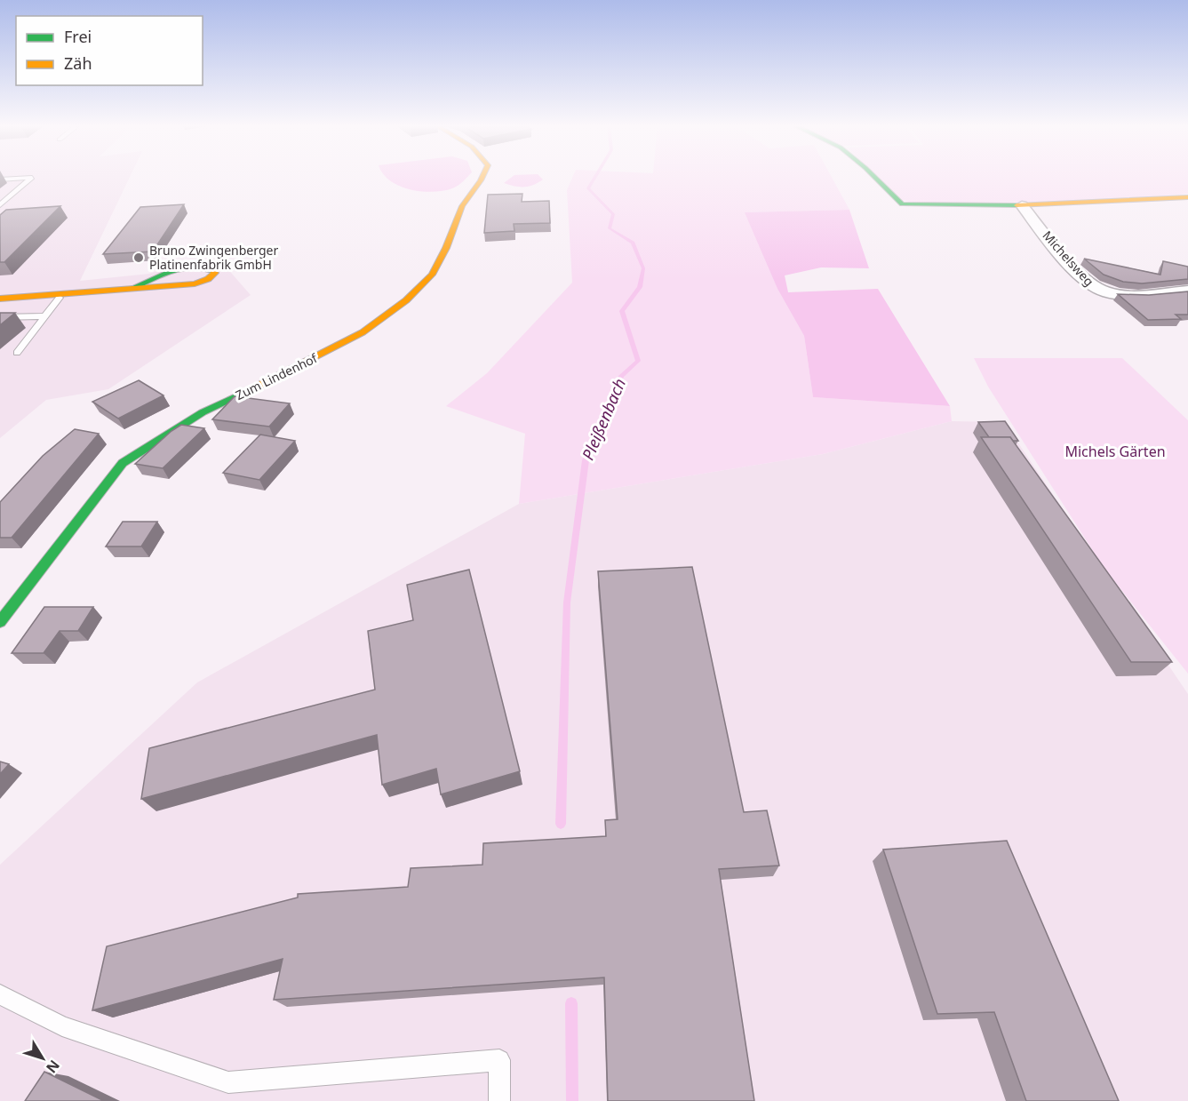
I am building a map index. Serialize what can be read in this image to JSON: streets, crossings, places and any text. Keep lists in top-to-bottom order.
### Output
{
  "streets": {
    "street": ["Michelsweg", "Zum Lindenhof"]
  },
  "water": ["Pleißenbach"],
  "parks": ["Michels Gärten"],
  "places": ["Bruno Zwingenberger Platinenfabrik GmbH"],
  "legend": ["Frei", "Zäh"],
  "north": "bottom right"
}
